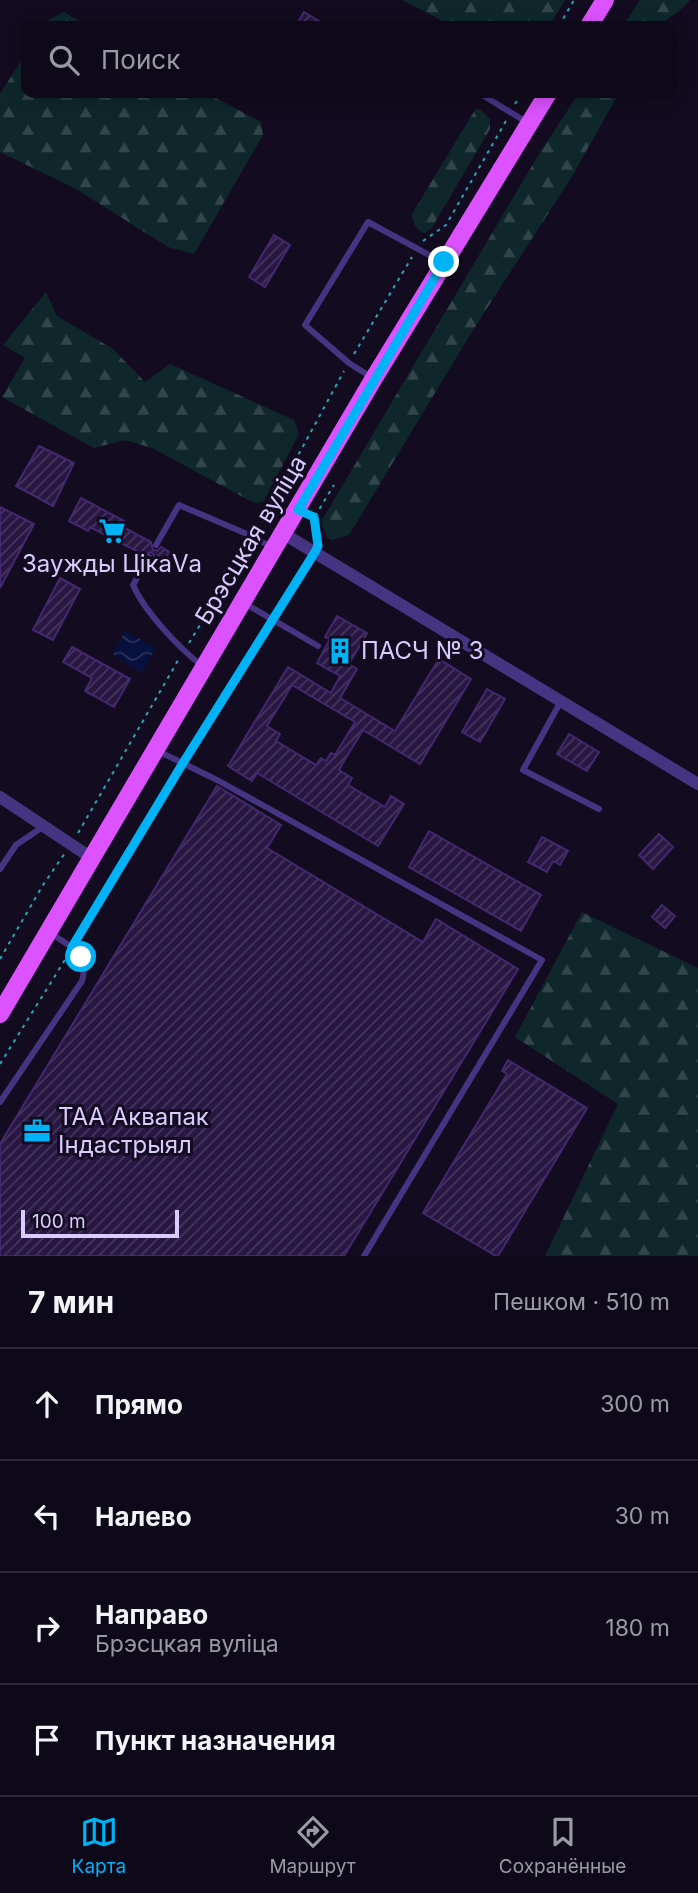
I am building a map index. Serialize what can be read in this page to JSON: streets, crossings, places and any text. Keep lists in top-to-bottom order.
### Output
{
  "streets": {
    "main road": ["Брэсцкая вуліца"]
  },
  "places": {
    "supermarket": ["Заужды ЦікаVа"],
    "building": ["ПАСЧ № 3"],
    "office": ["ТАА Аквапак Індастрыял"]
  },
  "scale_bar": "100 m",
  "page": {
    "search": "Поиск",
    "scale": "100 m",
    "heading": ["7 мин", "Пешком · 510 m"],
    "list": [
      ["Прямо", "300 m"],
      ["Налево", "30 m"],
      ["Направо", "Брэсцкая вуліца", "180 m"],
      "Пункт назначения"
    ],
    "nav": ["Карта", "Маршрут", "Сохранённые"]
  }
}
